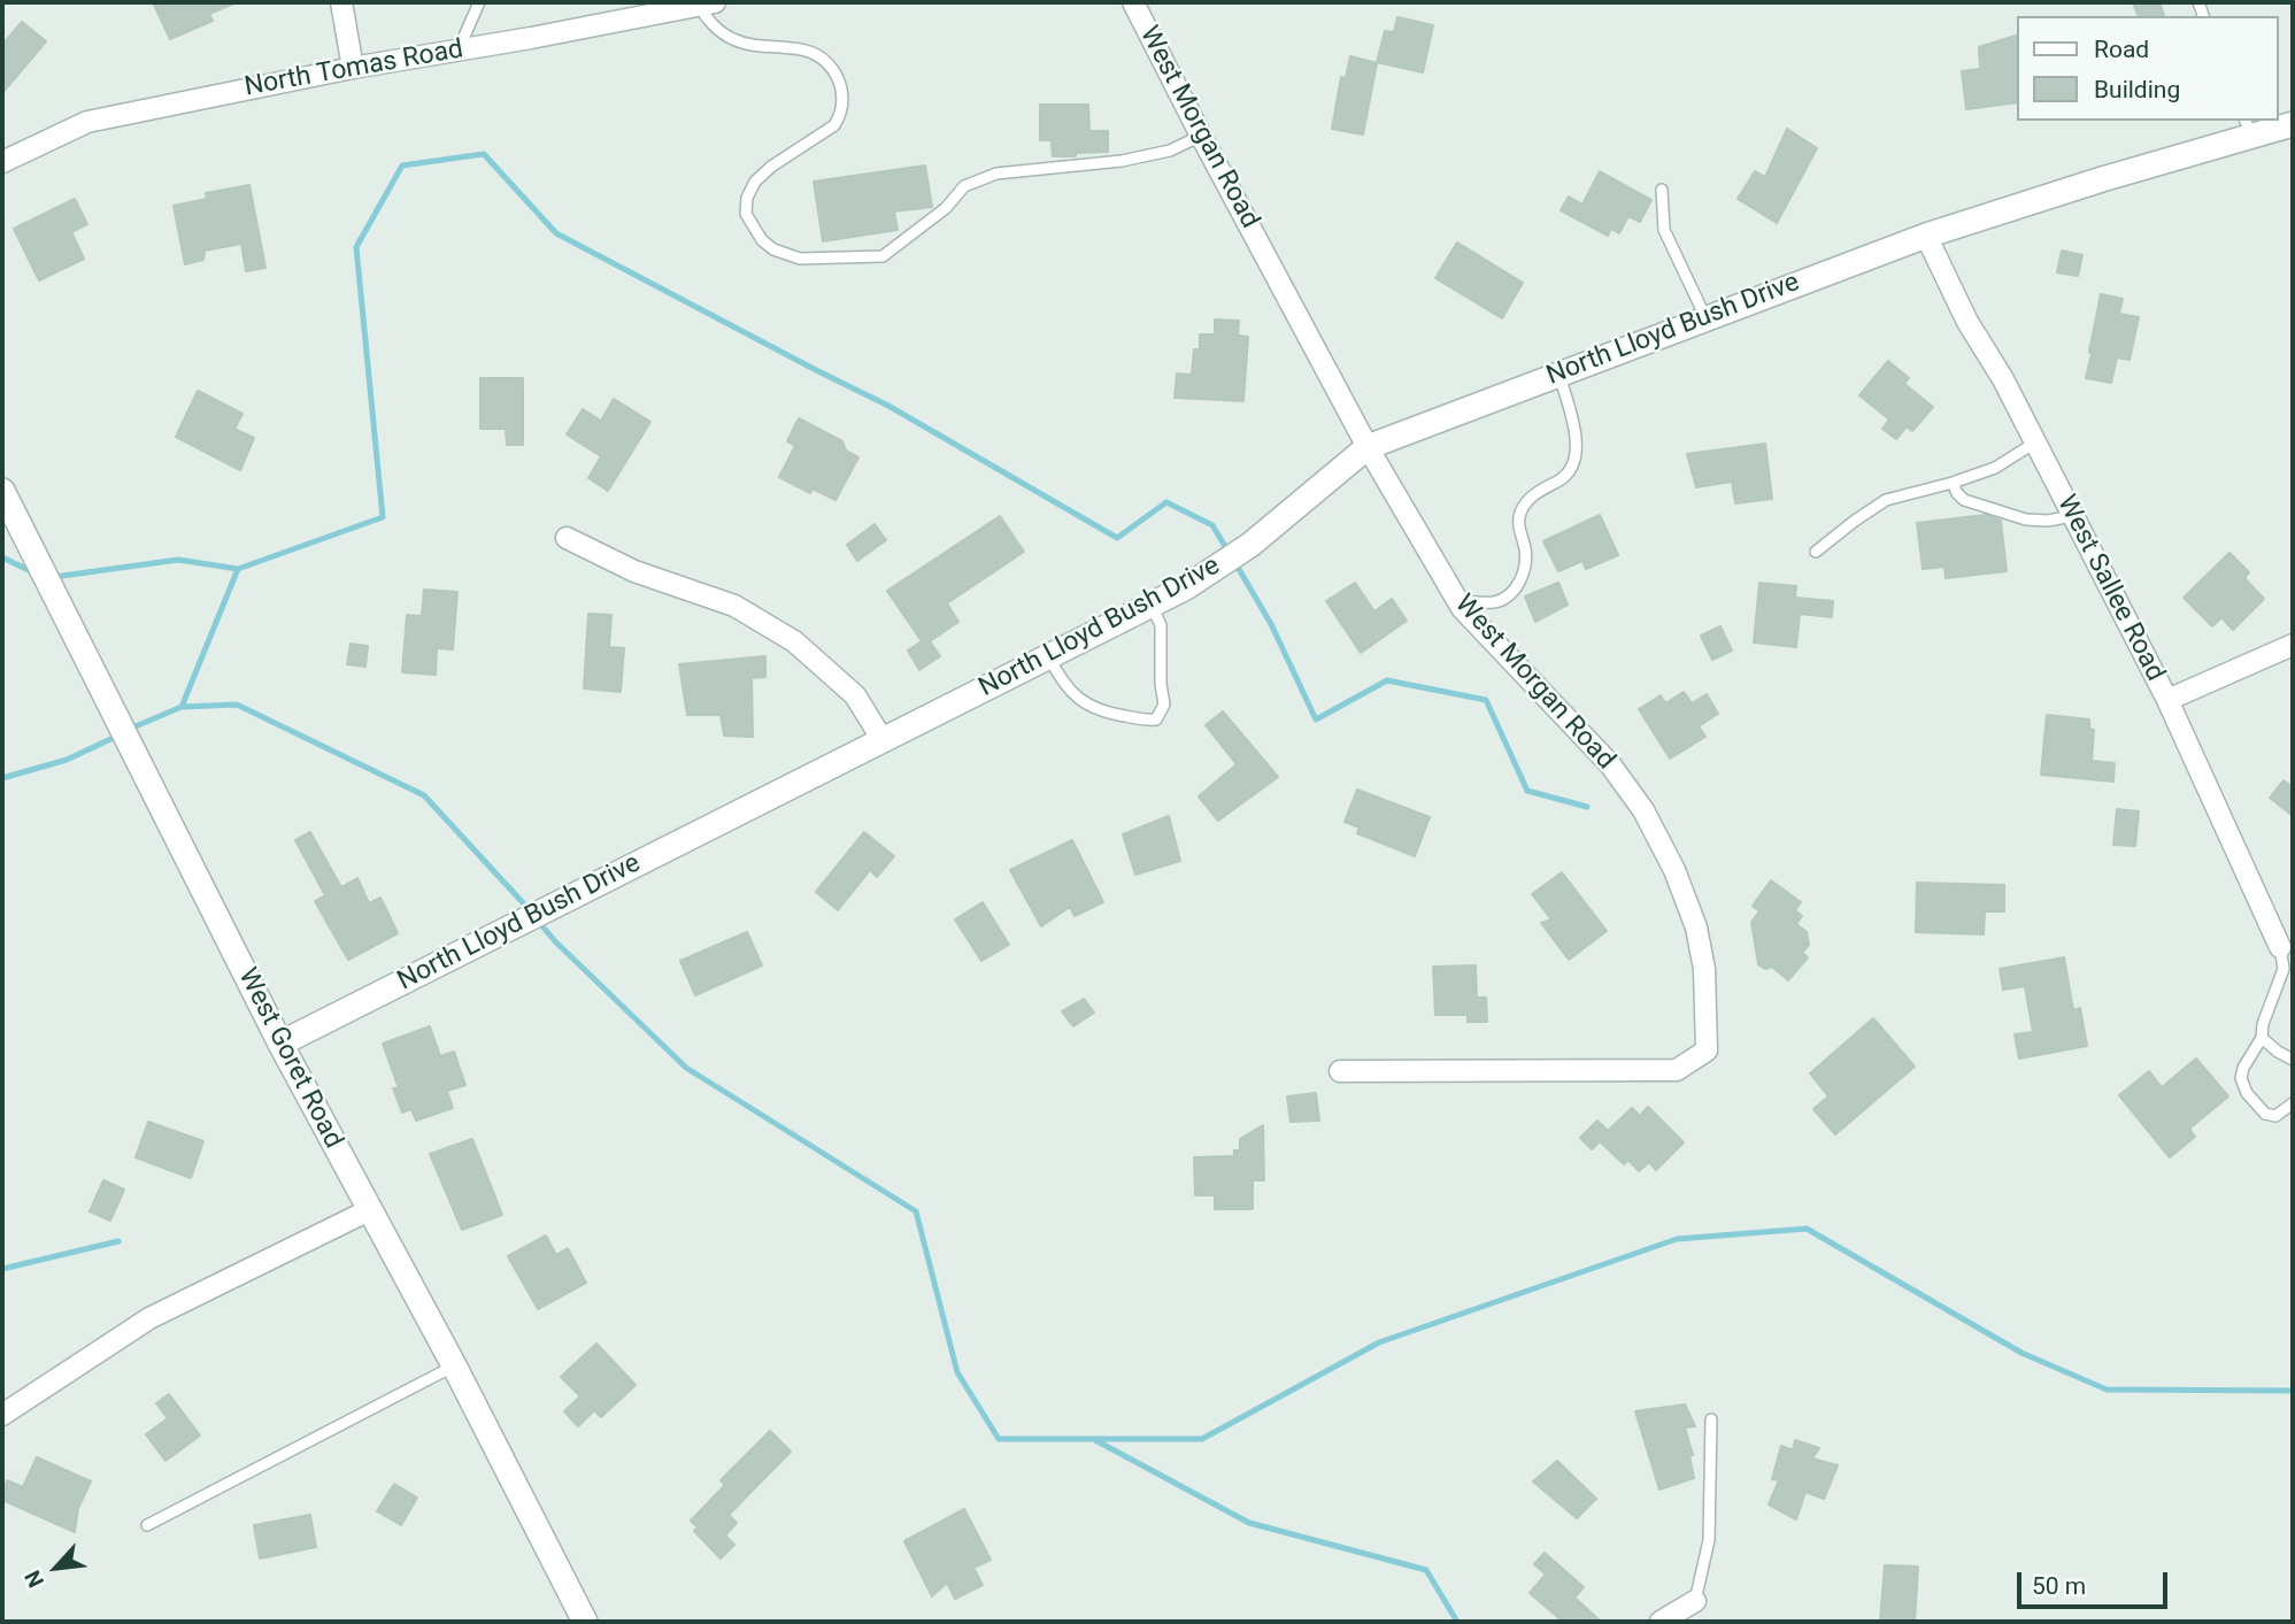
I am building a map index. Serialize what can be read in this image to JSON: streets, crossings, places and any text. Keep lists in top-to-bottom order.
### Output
{
  "streets": {
    "street": [
      "North Tomas Road",
      "West Morgan Road",
      "North Lloyd Bush Drive",
      "West Sallee Road",
      "West Goret Road"
    ]
  },
  "crossings": [
    ["West Morgan Road", "North Lloyd Bush Drive"],
    ["North Lloyd Bush Drive", "West Sallee Road"],
    ["North Lloyd Bush Drive", "West Goret Road"]
  ],
  "legend": ["Road", "Building"],
  "scale_bar": "50 m",
  "north": "bottom left"
}
